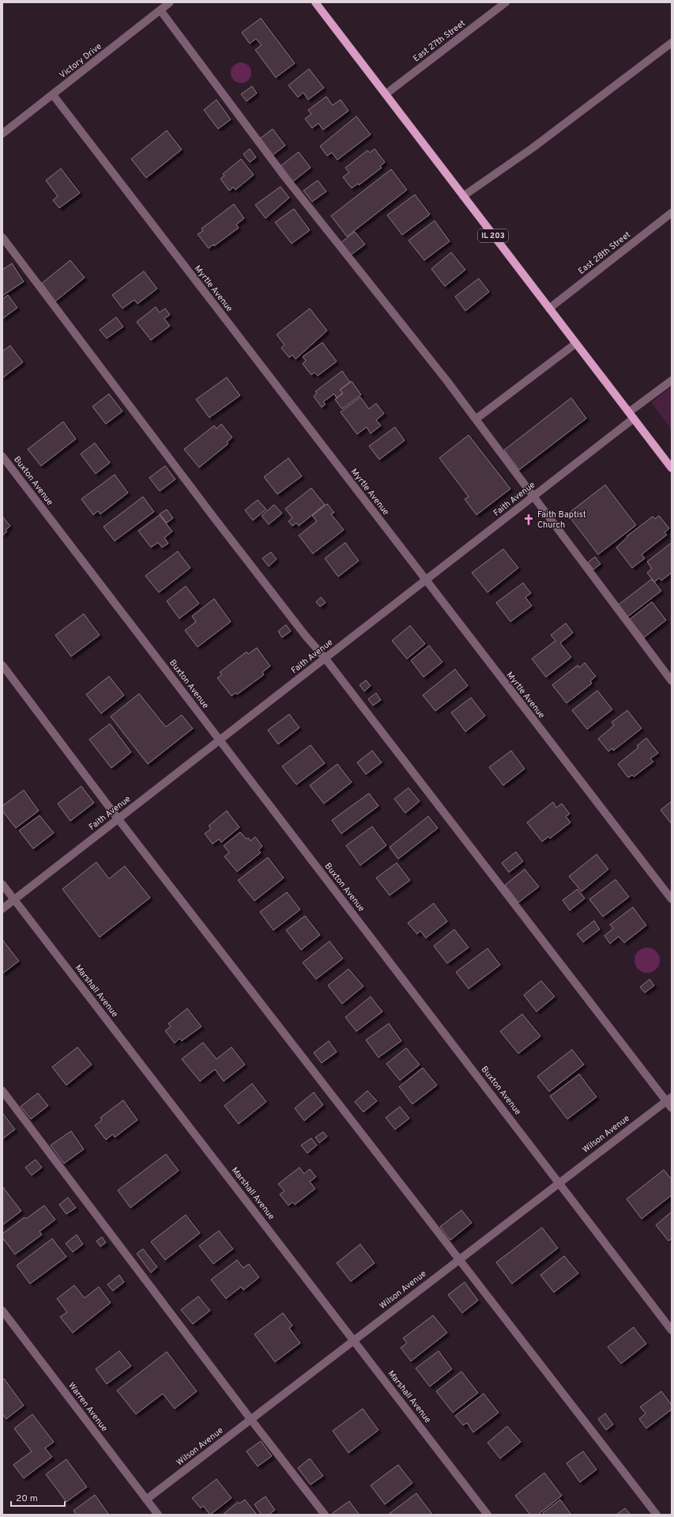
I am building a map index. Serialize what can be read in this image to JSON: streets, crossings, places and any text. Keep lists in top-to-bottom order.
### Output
{
  "streets": {
    "main road": ["IL 203"],
    "street": [
      "East 27th Street",
      "Victory Drive",
      "East 28th Street",
      "Myrtle Avenue",
      "Buxton Avenue",
      "Faith Avenue",
      "Marshall Avenue",
      "Wilson Avenue",
      "Warren Avenue"
    ]
  },
  "crossings": [
    ["East 27th Street", "IL 203"],
    ["Victory Drive", "Myrtle Avenue"],
    ["IL 203", "East 28th Street"],
    ["IL 203", "Faith Avenue"],
    ["Myrtle Avenue", "Faith Avenue"],
    ["Buxton Avenue", "Faith Avenue"],
    ["Buxton Avenue", "Wilson Avenue"],
    ["Faith Avenue", "Marshall Avenue"],
    ["Marshall Avenue", "Wilson Avenue"],
    ["Wilson Avenue", "Warren Avenue"]
  ],
  "places": {
    "church": ["Faith Baptist Church"]
  },
  "scale_bar": "20 m"
}
